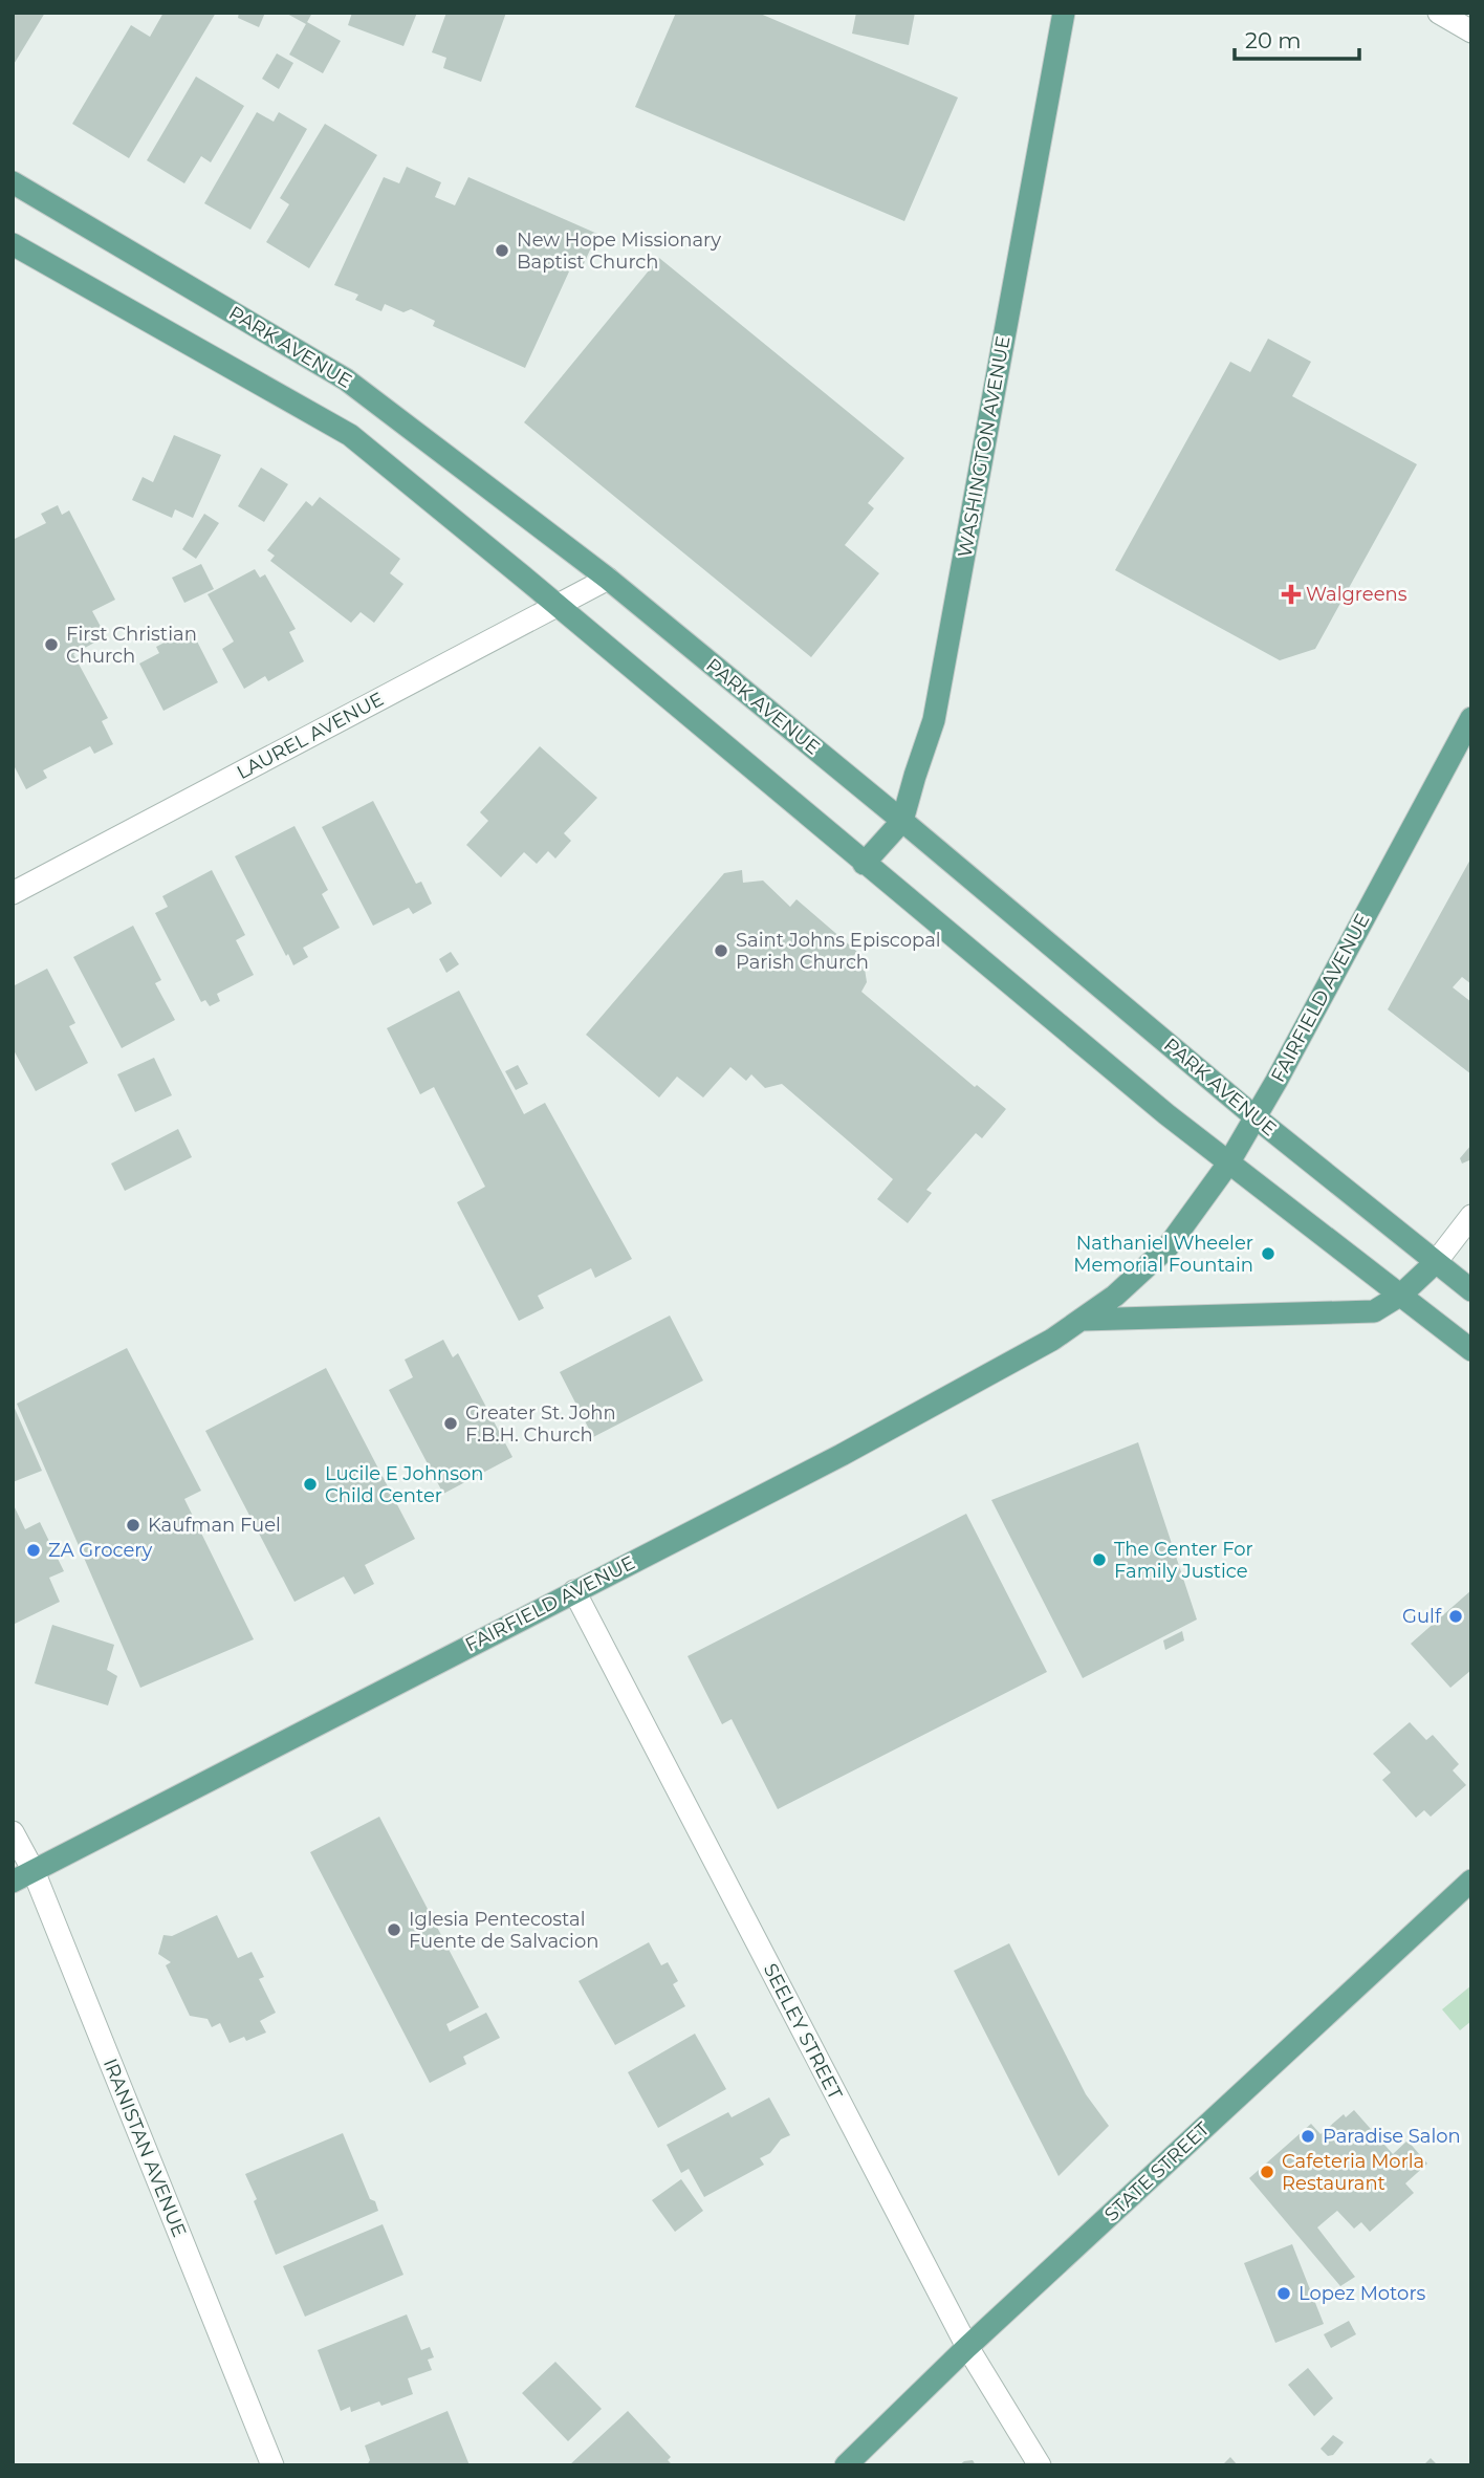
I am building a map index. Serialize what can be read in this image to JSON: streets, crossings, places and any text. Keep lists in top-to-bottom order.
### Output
{
  "streets": {
    "main road": [
      "PARK AVENUE",
      "WASHINGTON AVENUE",
      "FAIRFIELD AVENUE",
      "STATE STREET"
    ],
    "street": ["LAUREL AVENUE", "SEELEY STREET", "IRANISTAN AVENUE"]
  },
  "crossings": [
    ["PARK AVENUE", "WASHINGTON AVENUE"],
    ["PARK AVENUE", "LAUREL AVENUE"],
    ["PARK AVENUE", "FAIRFIELD AVENUE"],
    ["FAIRFIELD AVENUE", "SEELEY STREET"],
    ["FAIRFIELD AVENUE", "IRANISTAN AVENUE"],
    ["SEELEY STREET", "STATE STREET"]
  ],
  "places": {
    "other": [
      "New Hope Missionary Baptist Church",
      "First Christian Church",
      "Saint Johns Episcopal Parish Church",
      "Nathaniel Wheeler Memorial Fountain",
      "Greater St. John F.B.H. Church",
      "Lucile E Johnson Child Center",
      "Kaufman Fuel",
      "ZA Grocery",
      "The Center For Family Justice",
      "Gulf",
      "Iglesia Pentecostal Fuente de Salvacion",
      "Paradise Salon",
      "Cafeteria Morla Restaurant",
      "Lopez Motors"
    ],
    "health": ["Walgreens"]
  },
  "scale_bar": "20 m"
}
